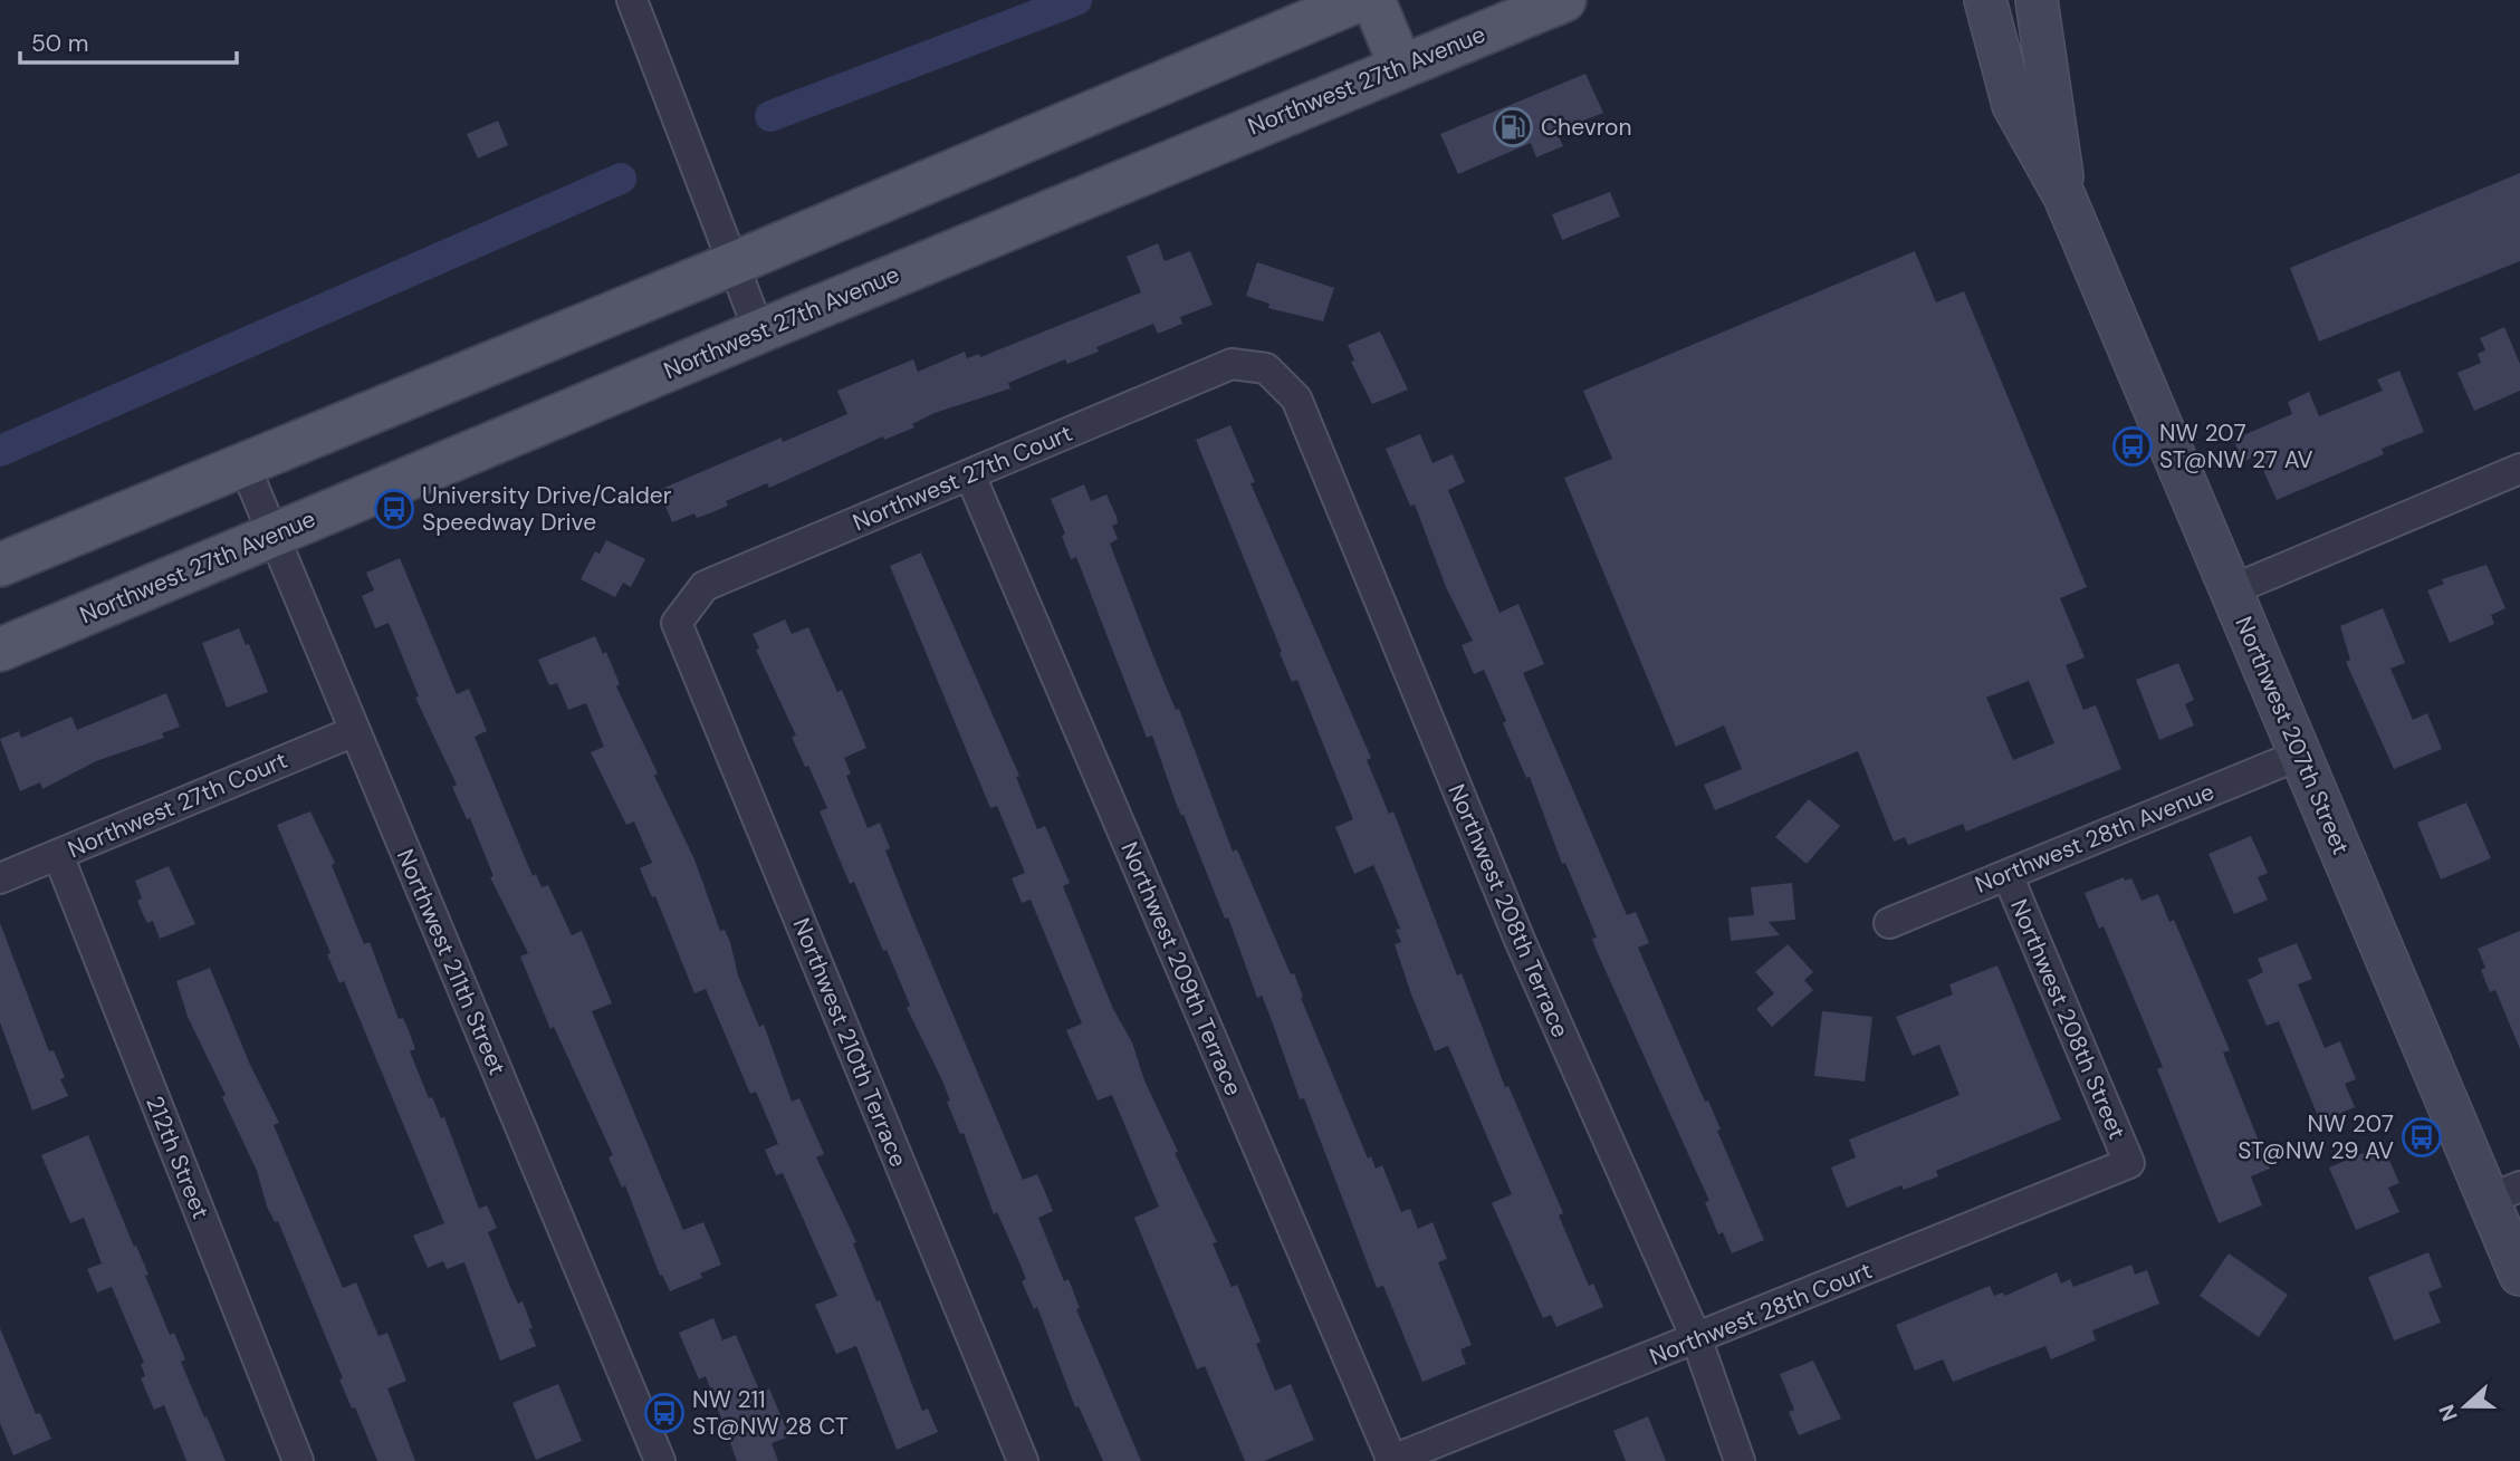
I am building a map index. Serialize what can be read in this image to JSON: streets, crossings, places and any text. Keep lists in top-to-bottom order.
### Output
{
  "streets": {
    "main road": ["Northwest 27th Avenue"],
    "street": [
      "Northwest 27th Court",
      "Northwest 207th Street",
      "Northwest 28th Avenue",
      "Northwest 208th Terrace",
      "Northwest 211th Street",
      "Northwest 209th Terrace",
      "Northwest 208th Street",
      "Northwest 210th Terrace",
      "212th Street",
      "Northwest 28th Court"
    ]
  },
  "crossings": [
    ["Northwest 27th Avenue", "Northwest 211th Street"],
    ["Northwest 27th Court", "Northwest 208th Terrace"],
    ["Northwest 27th Court", "Northwest 211th Street"],
    ["Northwest 27th Court", "Northwest 209th Terrace"],
    ["Northwest 27th Court", "Northwest 210th Terrace"],
    ["Northwest 27th Court", "212th Street"],
    ["Northwest 207th Street", "Northwest 28th Avenue"],
    ["Northwest 28th Avenue", "Northwest 208th Street"],
    ["Northwest 208th Terrace", "Northwest 28th Court"],
    ["Northwest 209th Terrace", "Northwest 28th Court"],
    ["Northwest 208th Street", "Northwest 28th Court"]
  ],
  "places": {
    "fuel station": ["Chevron"],
    "bus stop": [
      "NW 207 ST@NW 27 AV",
      "University Drive/Calder Speedway Drive",
      "NW 207 ST@NW 29 AV",
      "NW 211 ST@NW 28 CT"
    ]
  },
  "scale_bar": "50 m",
  "north": "left"
}
